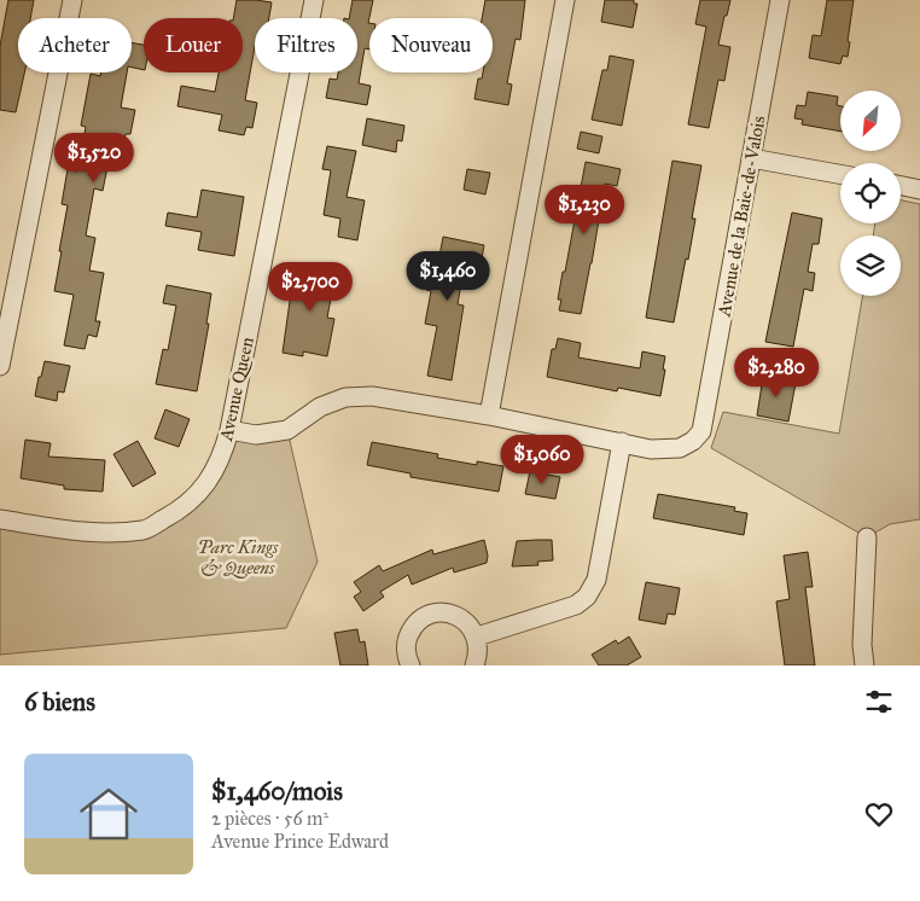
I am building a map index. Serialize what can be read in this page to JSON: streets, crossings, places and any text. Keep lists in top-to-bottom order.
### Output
{
  "streets": {
    "street": ["Avenue de la Baie-de-Valois", "Avenue Queen"]
  },
  "parks": ["Parc Kings & Queens"],
  "north": "bottom left",
  "page": {
    "chip": [
      "Acheter",
      "Louer",
      "Filtres",
      "Nouveau"
    ],
    "price": [
      "$1,520",
      "$1,230",
      "$1,460",
      "$2,700",
      "$2,280",
      "$1,060"
    ],
    "heading": "6 biens",
    "list": [
      {
        "name": "$1,460/mois",
        "note": "2 pièces · 56 m² · Avenue Prince Edward"
      }
    ]
  }
}
